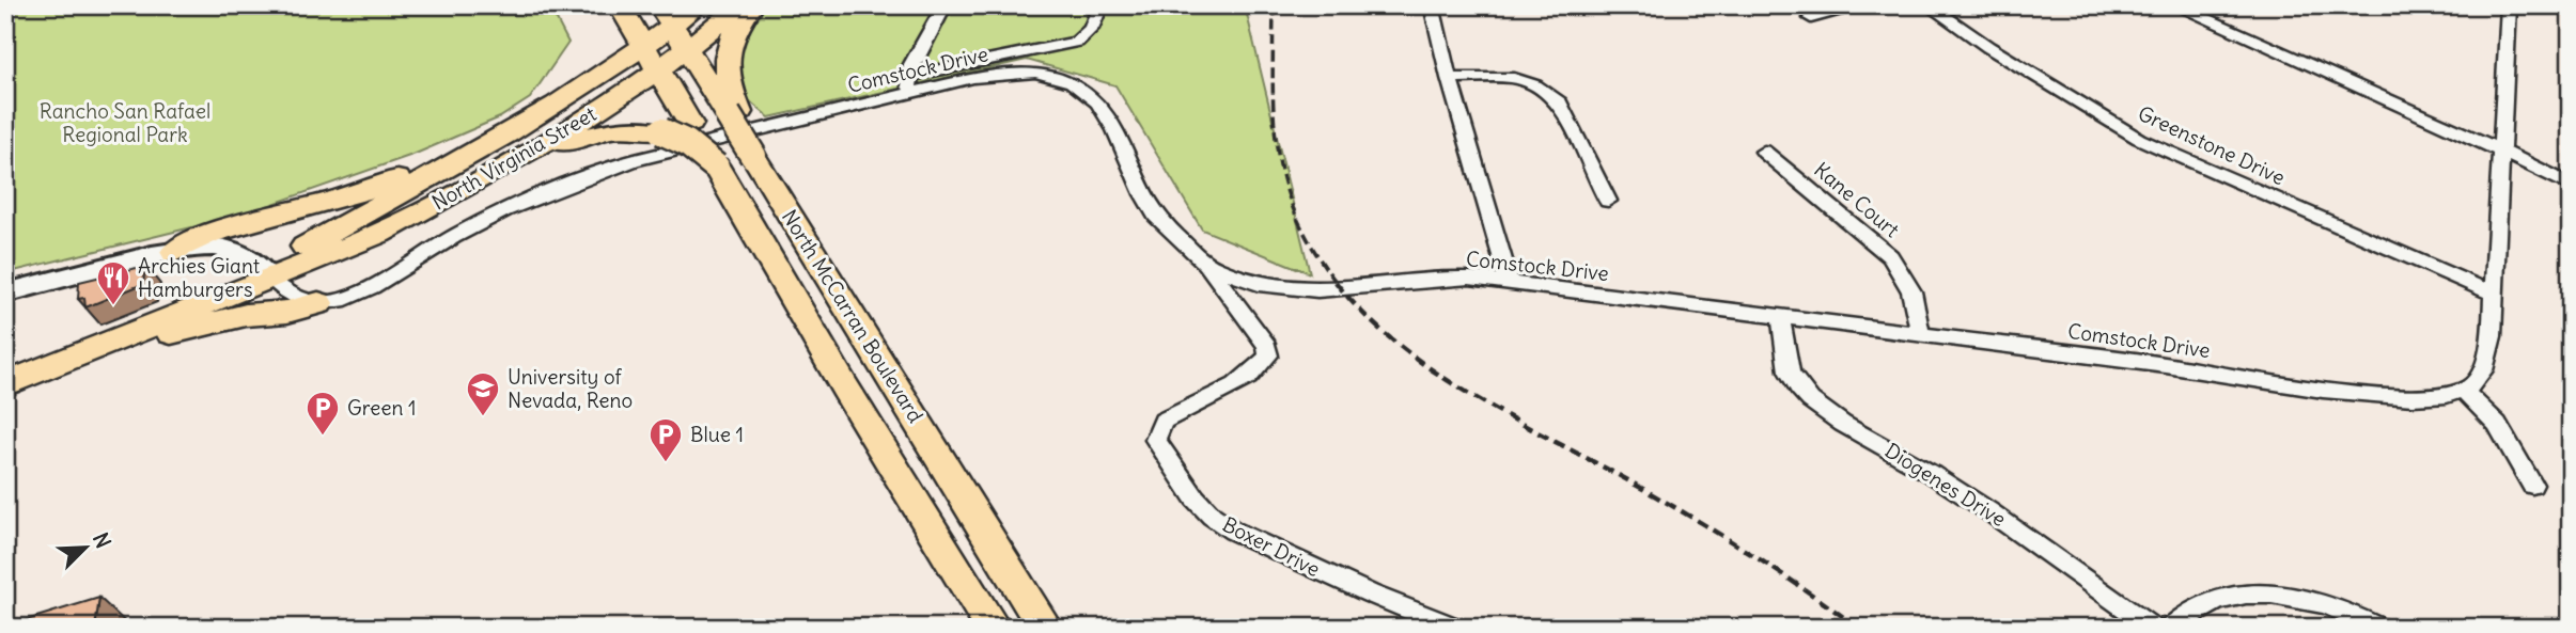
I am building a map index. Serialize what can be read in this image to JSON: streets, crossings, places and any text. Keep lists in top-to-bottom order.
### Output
{
  "streets": {
    "main road": ["North Virginia Street", "North McCarran Boulevard"],
    "street": [
      "Comstock Drive",
      "Greenstone Drive",
      "Kane Court",
      "Diogenes Drive",
      "Boxer Drive"
    ]
  },
  "crossings": [
    ["Comstock Drive", "Kane Court"],
    ["Comstock Drive", "Diogenes Drive"],
    ["Comstock Drive", "Boxer Drive"],
    ["North Virginia Street", "North McCarran Boulevard"]
  ],
  "parks": ["Rancho San Rafael Regional Park"],
  "places": {
    "restaurant": ["Archies Giant Hamburgers"],
    "school or university": ["University of Nevada, Reno"],
    "parking": ["Green 1", "Blue 1"]
  },
  "north": "top right"
}
